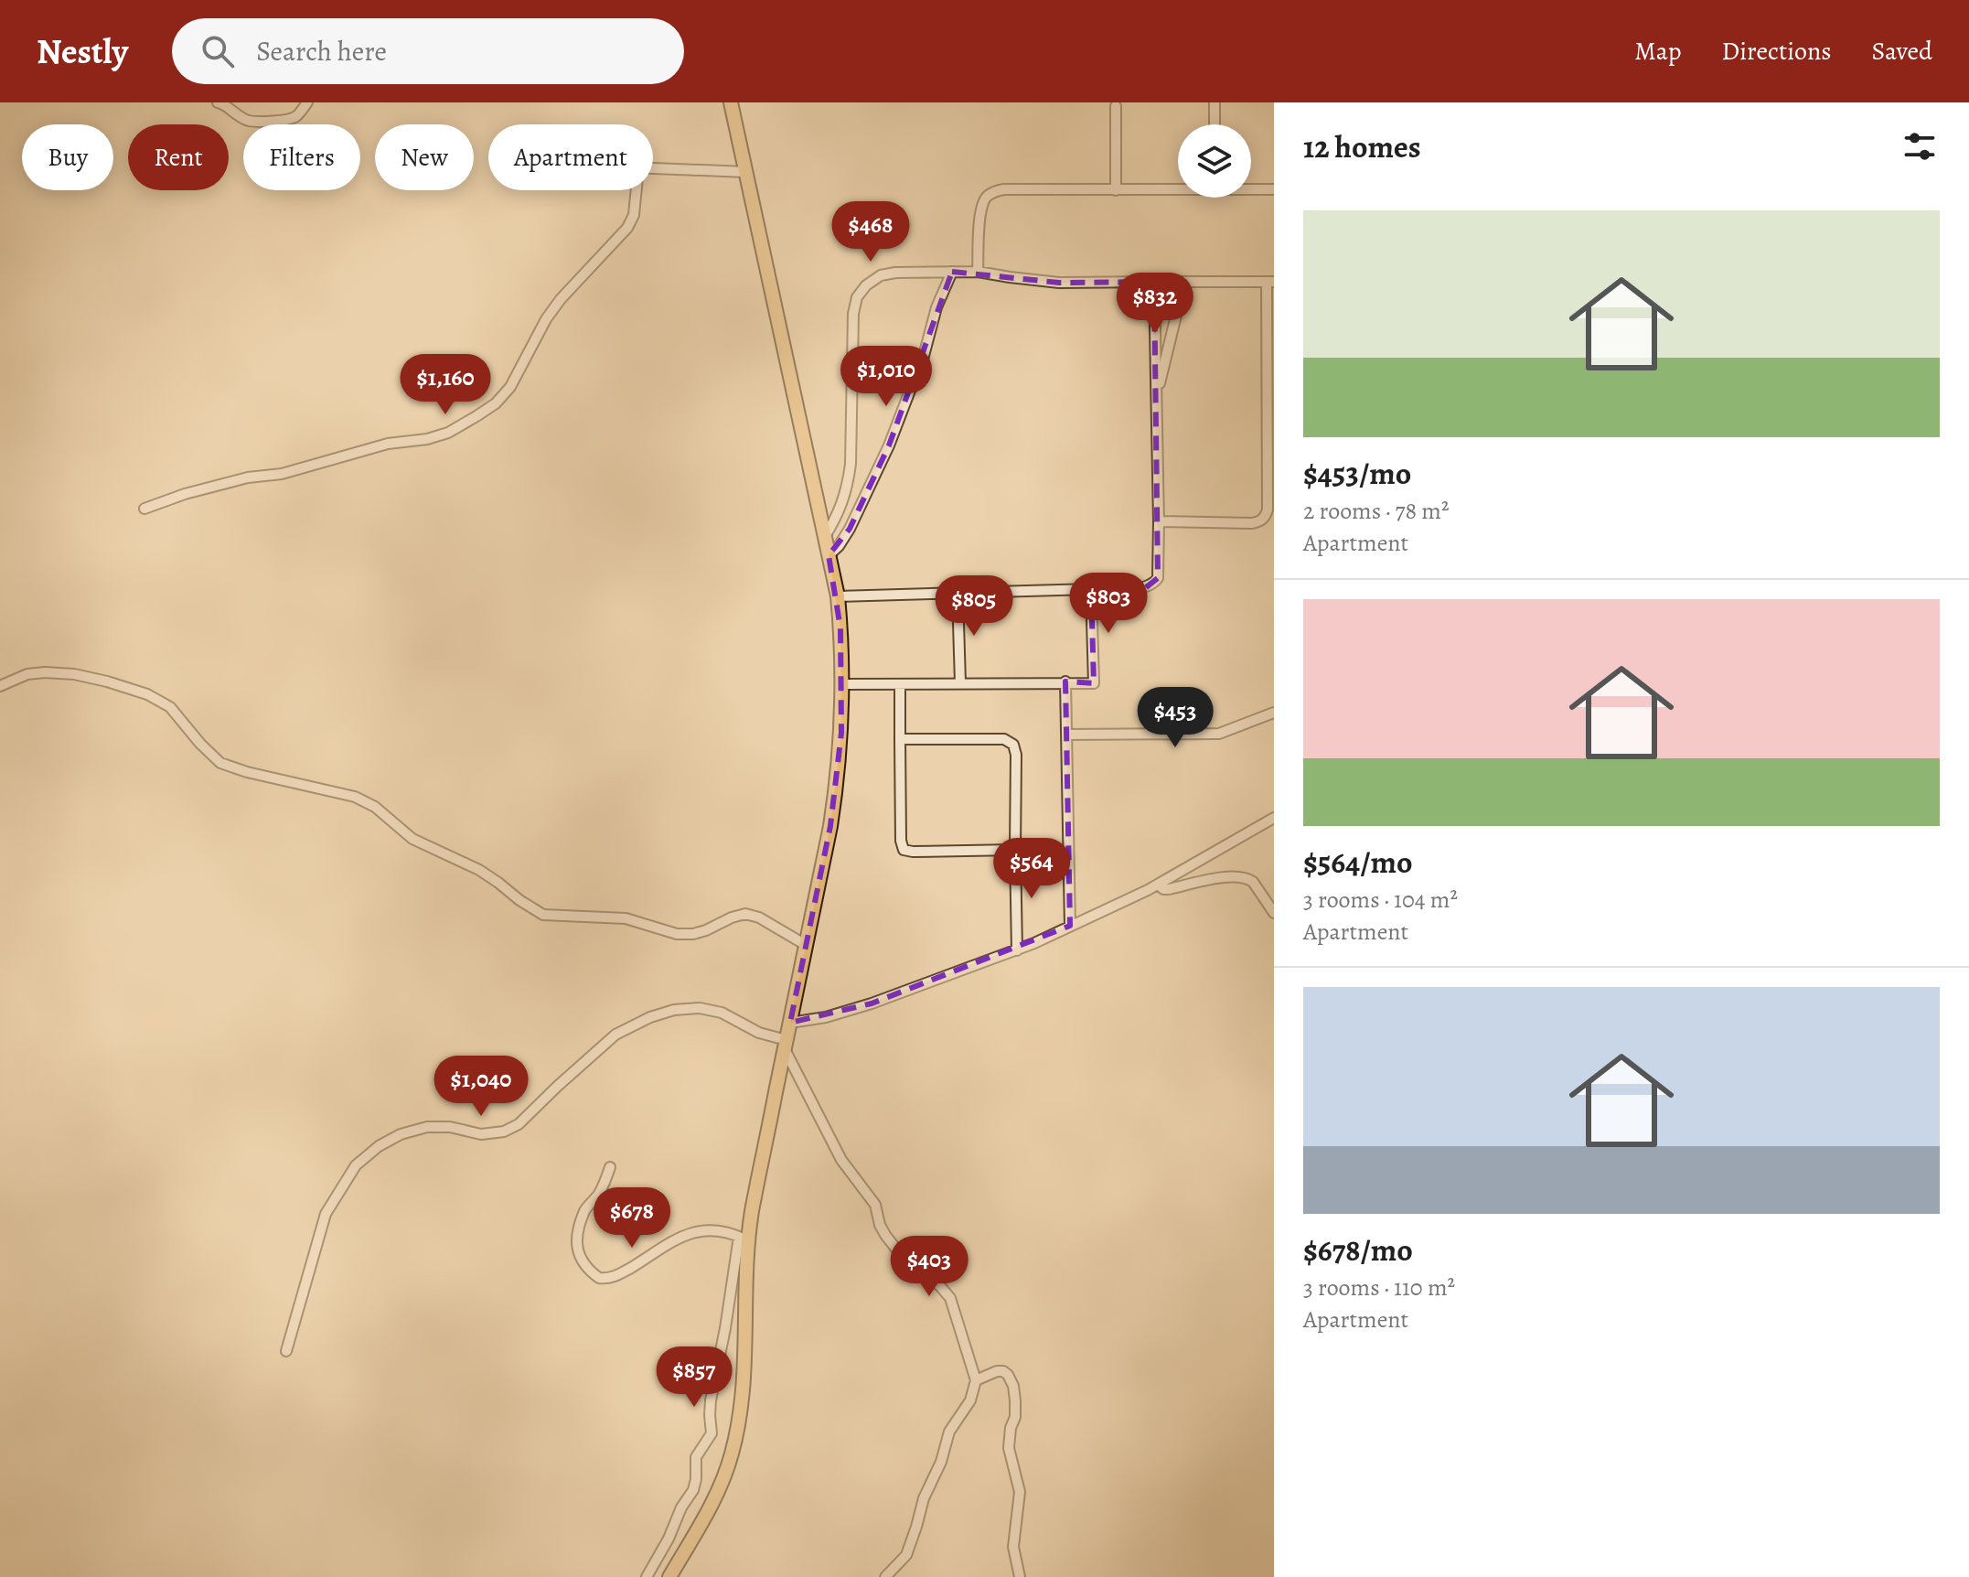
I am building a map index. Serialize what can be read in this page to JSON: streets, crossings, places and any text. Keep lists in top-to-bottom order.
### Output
{
  "page": {
    "header": "Nestly",
    "search": "Search here",
    "nav": ["Map", "Directions", "Saved"],
    "heading": "12 homes",
    "chip": [
      "Buy",
      "Rent",
      "Filters",
      "New",
      "Apartment"
    ],
    "list": [
      {
        "name": "$453/mo",
        "note": "2 rooms · 78 m² · Apartment"
      },
      {
        "name": "$564/mo",
        "note": "3 rooms · 104 m² · Apartment"
      },
      {
        "name": "$678/mo",
        "note": "3 rooms · 110 m² · Apartment"
      }
    ],
    "price": [
      "$468",
      "$832",
      "$1,010",
      "$1,160",
      "$803",
      "$805",
      "$453",
      "$564",
      "$1,040",
      "$678",
      "$403",
      "$857"
    ]
  }
}
